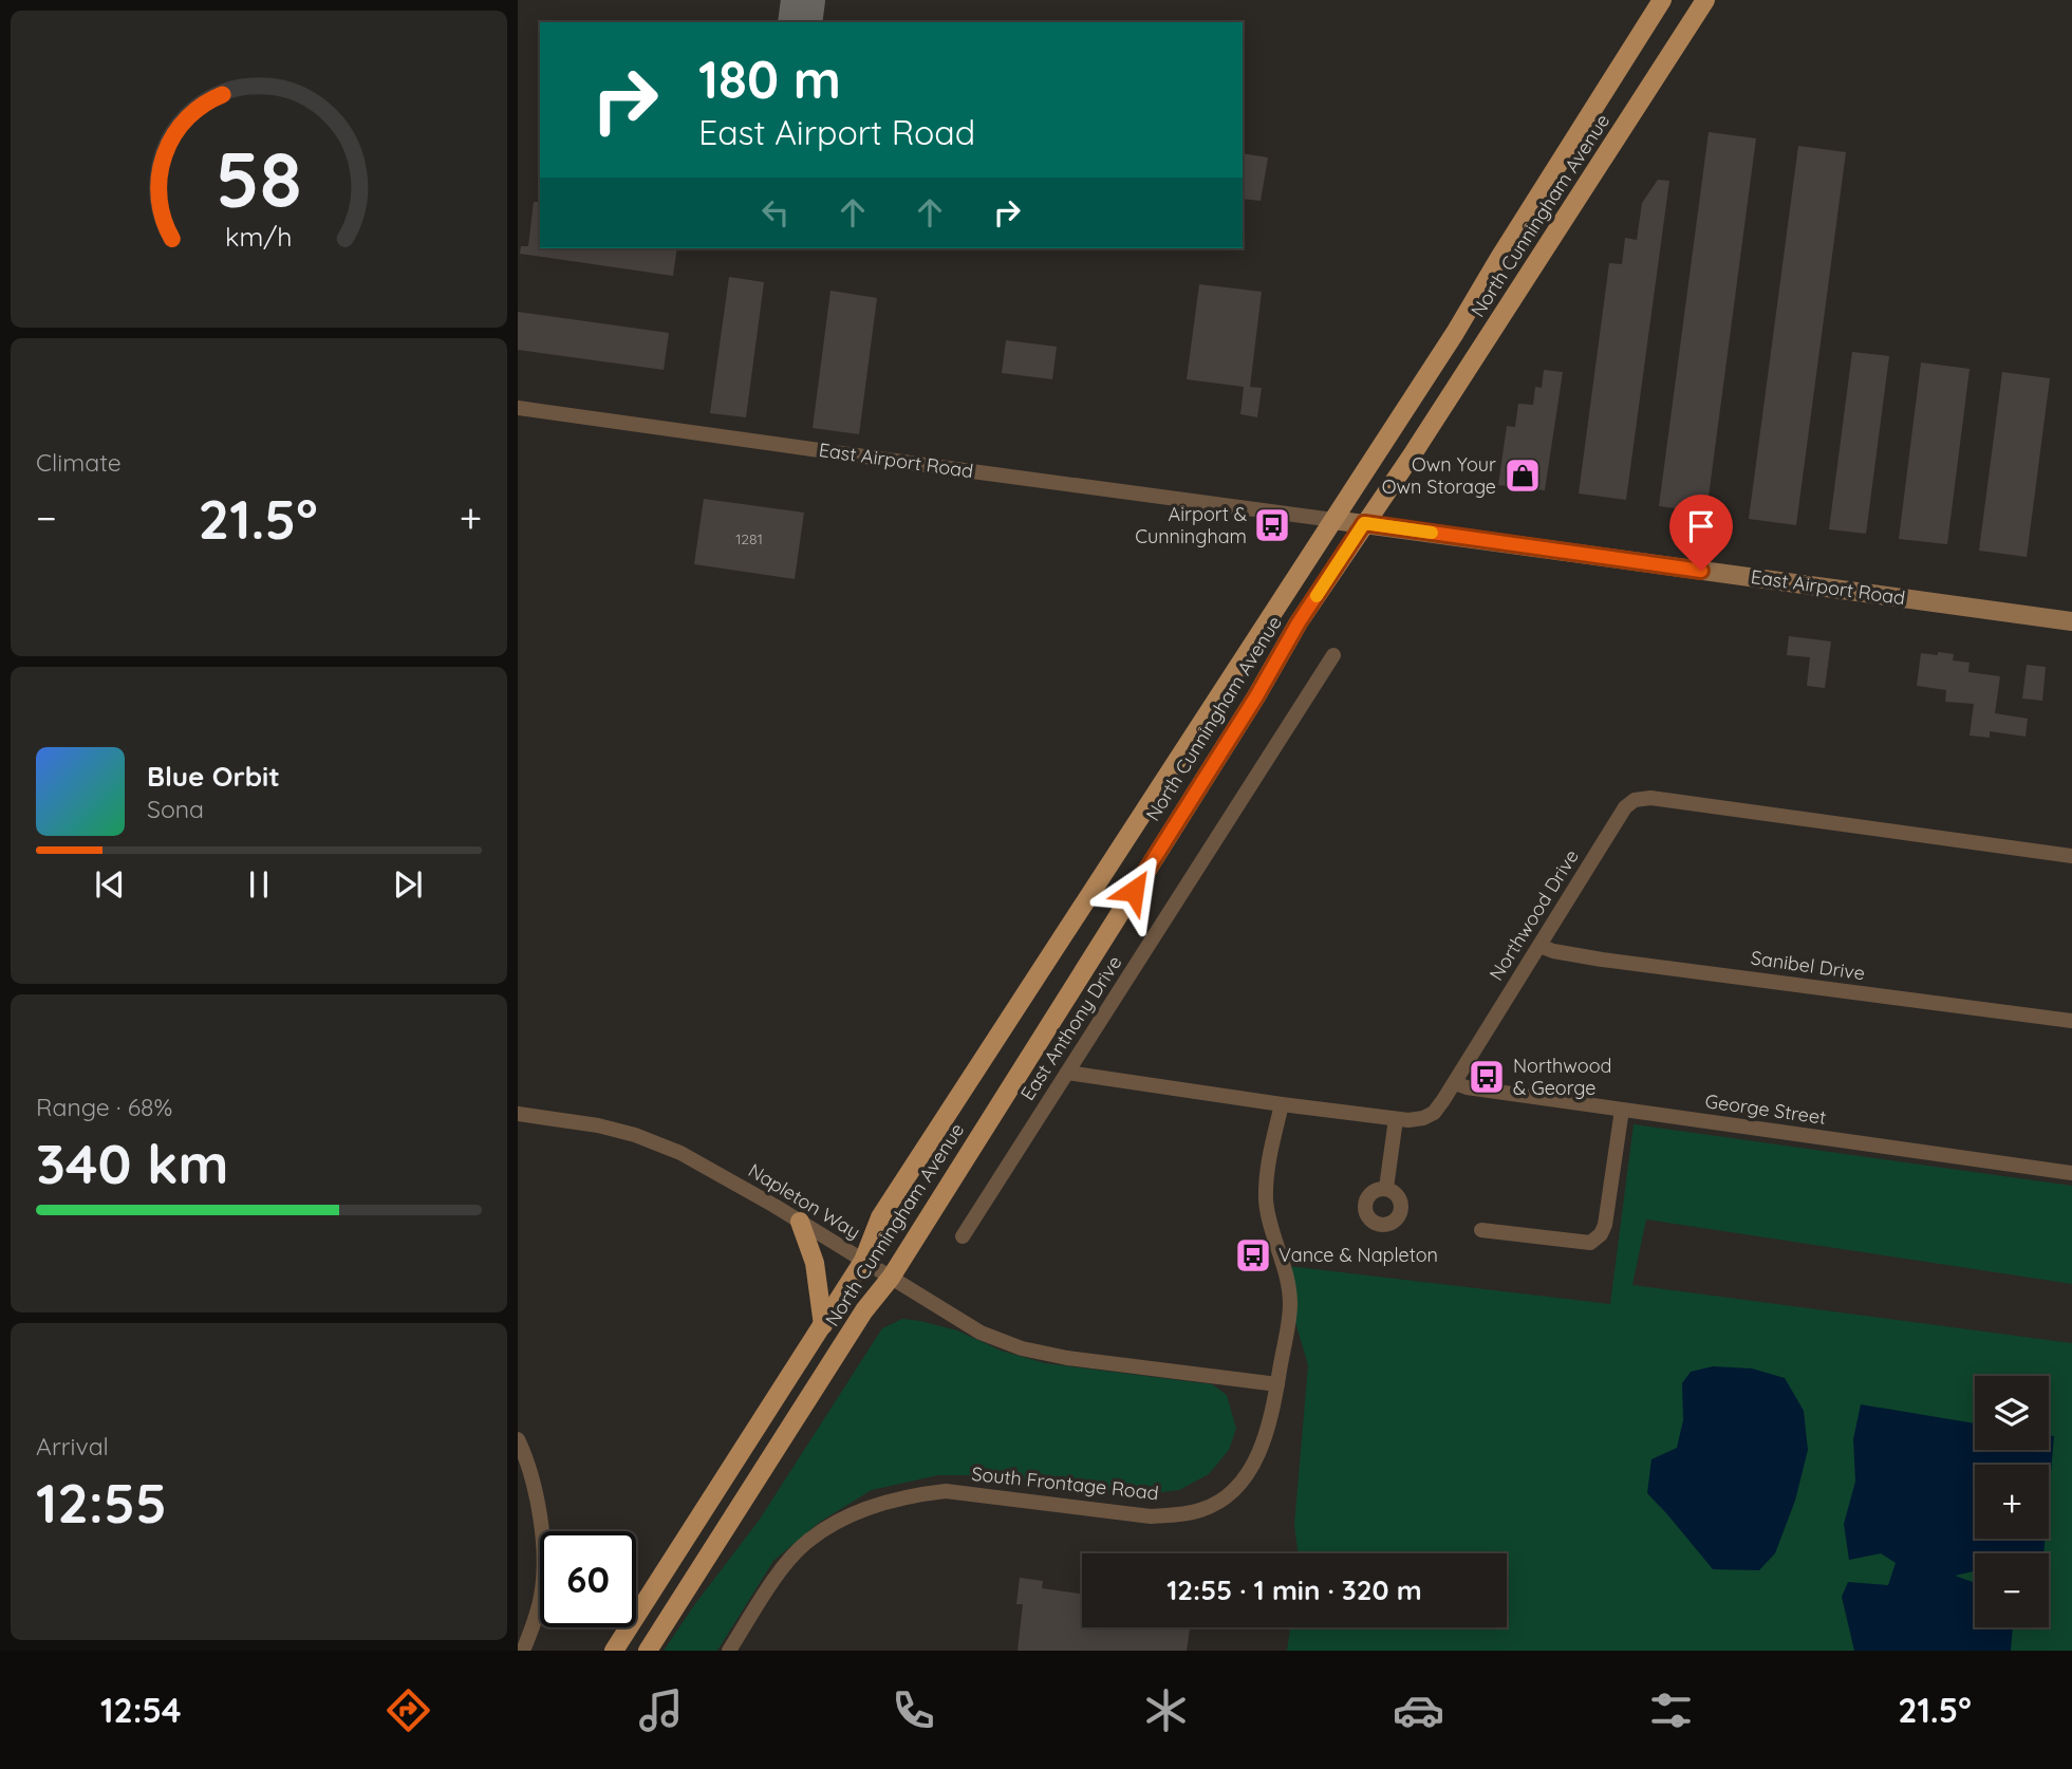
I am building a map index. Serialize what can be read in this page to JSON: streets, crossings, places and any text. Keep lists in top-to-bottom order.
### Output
{
  "streets": {
    "main road": ["North Cunningham Avenue"],
    "street": [
      "East Airport Road",
      "Northwood Drive",
      "Sanibel Drive",
      "East Anthony Drive",
      "George Street",
      "Napleton Way",
      "South Frontage Road"
    ]
  },
  "crossings": [
    ["North Cunningham Avenue", "East Airport Road"],
    ["North Cunningham Avenue", "Napleton Way"],
    ["Northwood Drive", "Sanibel Drive"],
    ["Northwood Drive", "East Anthony Drive"],
    ["Northwood Drive", "George Street"],
    ["Northwood Drive", "South Frontage Road"],
    ["Napleton Way", "South Frontage Road"]
  ],
  "places": {
    "shop": ["Own Your Own Storage"],
    "bus stop": ["Airport & Cunningham", "Northwood & George", "Vance & Napleton"]
  },
  "house_numbers": ["1281"],
  "page": {
    "turn": ["180 m", "East Airport Road"],
    "tile": [
      "Climate",
      ["Range · 68%", "340 km"],
      ["Arrival", "12:55"]
    ],
    "heat": ["−", "21.5°", "+"],
    "song": ["Blue Orbit", "Sona"],
    "map_buttons": ["+", "−"],
    "limit": "60",
    "trip": "12:55 · 1 min · 320 m",
    "tabs": ["12:54", "21.5°"],
    "gauge": ["58", "km/h"]
  }
}
